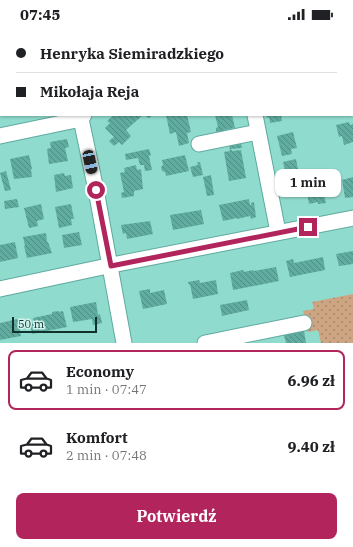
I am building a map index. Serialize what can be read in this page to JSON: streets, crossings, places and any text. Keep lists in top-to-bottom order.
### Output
{
  "scale_bar": "50 m",
  "page": {
    "status": "07:45",
    "banner": ["Henryka Siemiradzkiego", "Mikołaja Reja"],
    "bubble": "1 min",
    "scale": "50 m",
    "list": [
      {
        "name": "Economy",
        "note": "1 min · 07:47",
        "value": "6.96 zł"
      },
      {
        "name": "Komfort",
        "note": "2 min · 07:48",
        "value": "9.40 zł"
      }
    ],
    "buttons": "Potwierdź"
  }
}
